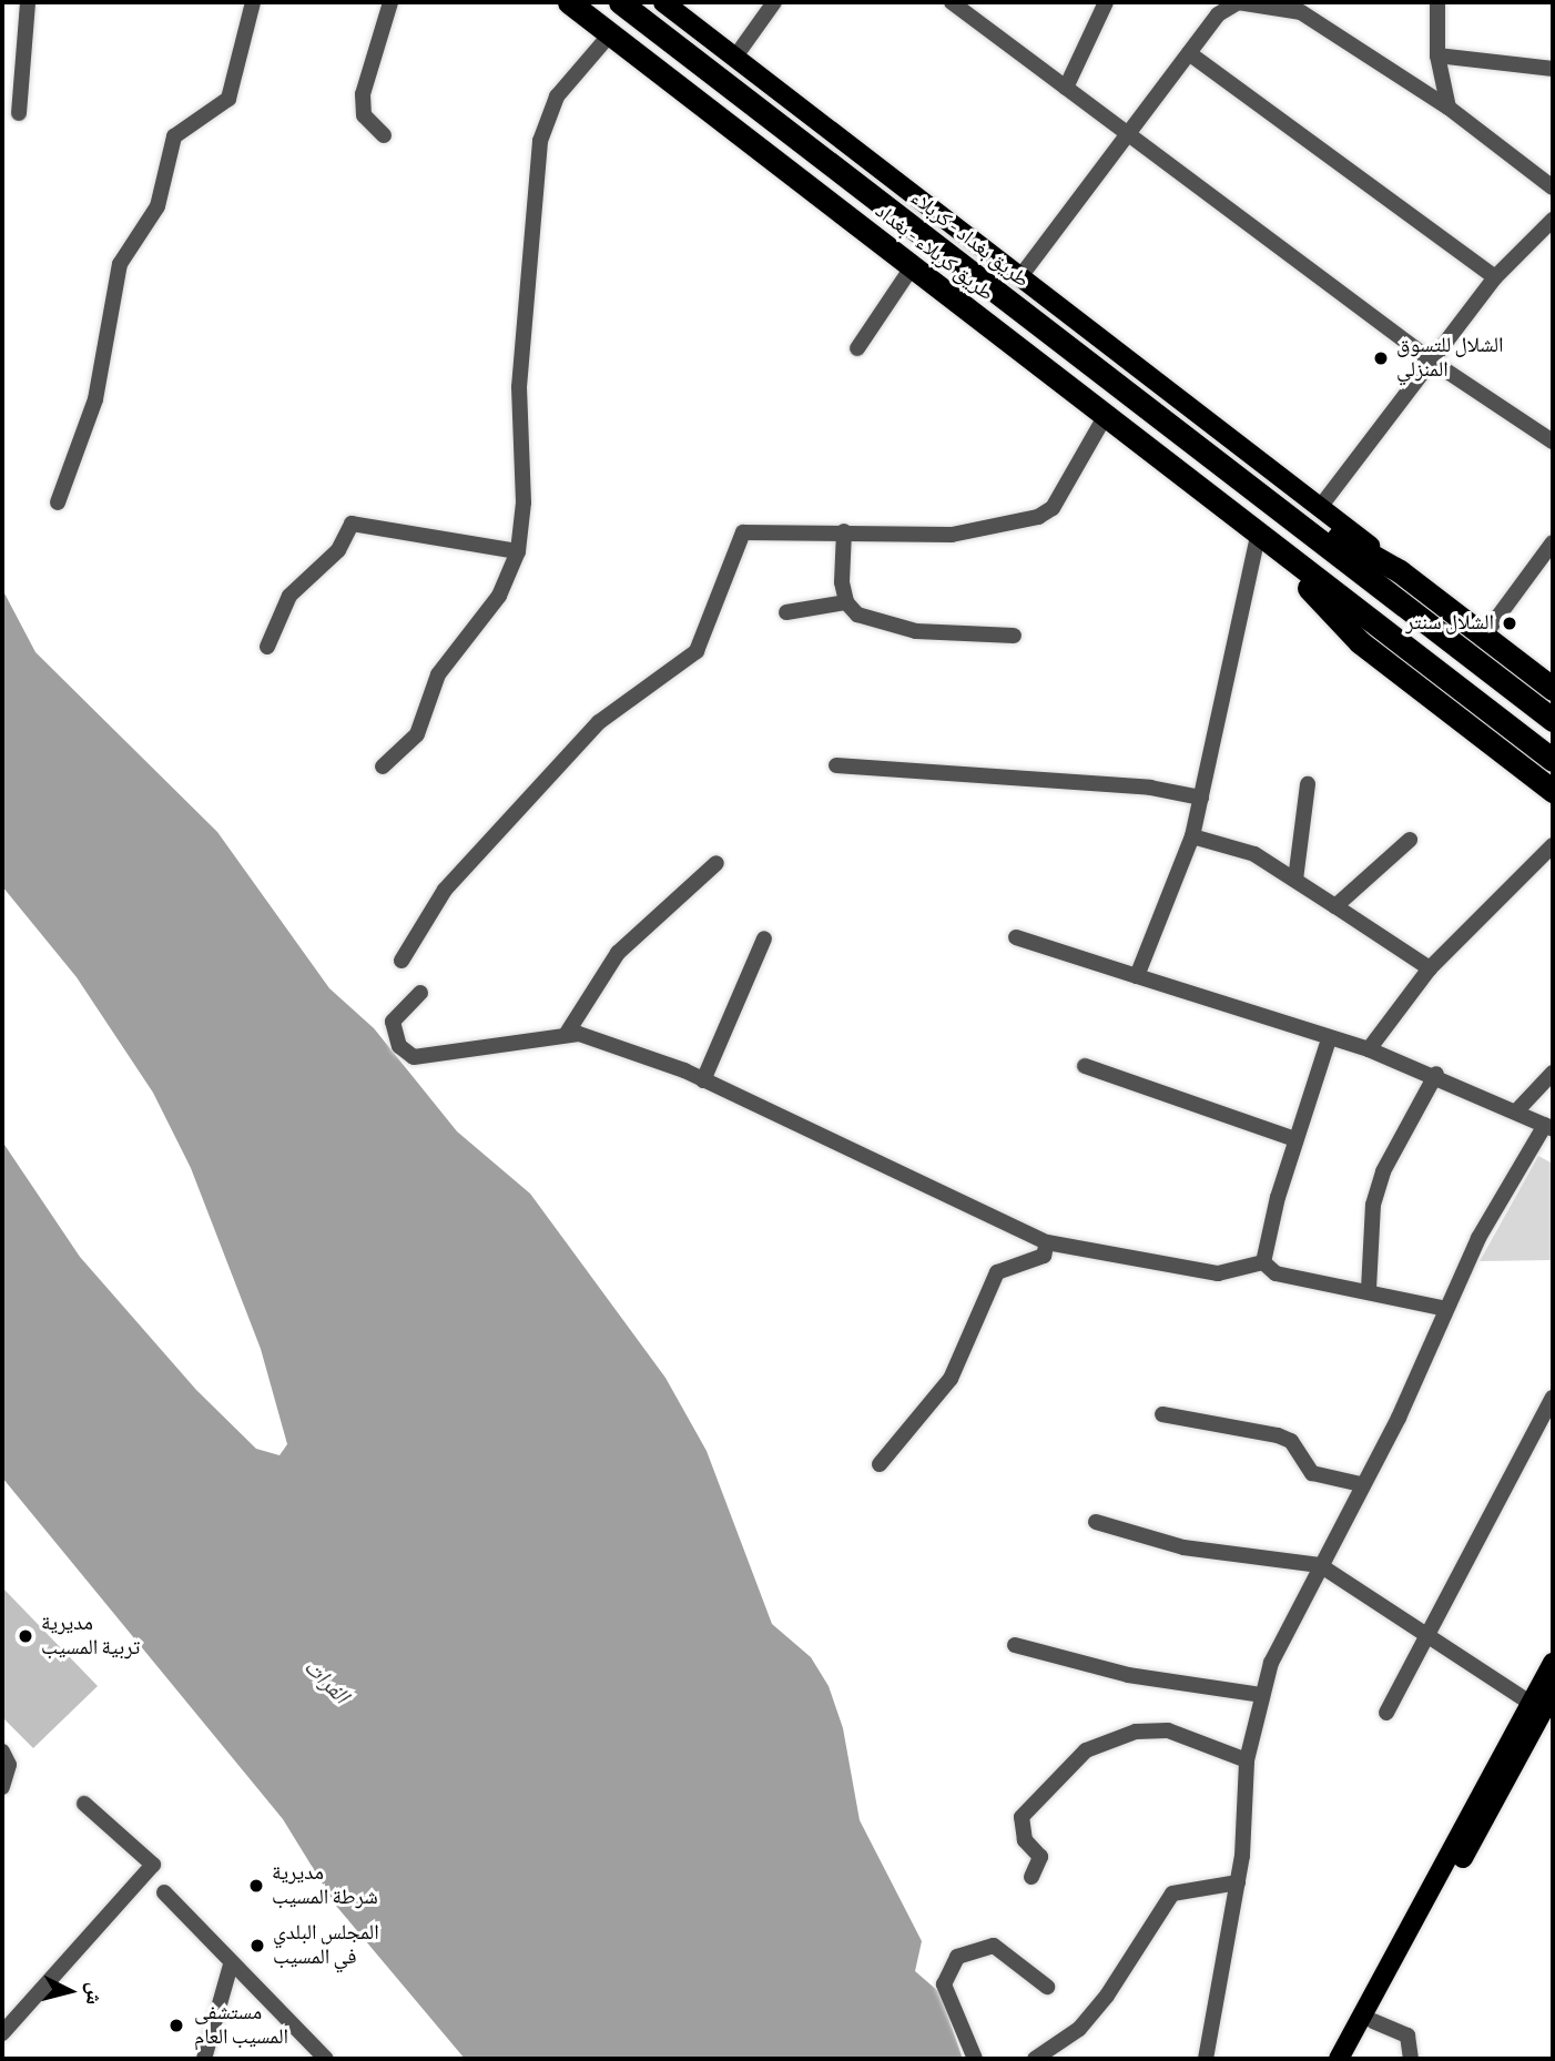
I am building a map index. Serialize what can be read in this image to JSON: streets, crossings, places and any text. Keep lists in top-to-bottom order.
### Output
{
  "streets": {
    "highway": ["طريق بغداد - كربلاء", "طريق كربلاء - بغداد"]
  },
  "water": ["الفرات"],
  "places": [
    "الشلال للتسوق المنزلي",
    "الشلال سنتر",
    "مديرية تربية المسيب",
    "مديرية شرطة المسيب",
    "المجلس البلدي في المسيب",
    "مستشفى المسيب العام"
  ],
  "north": "right"
}
